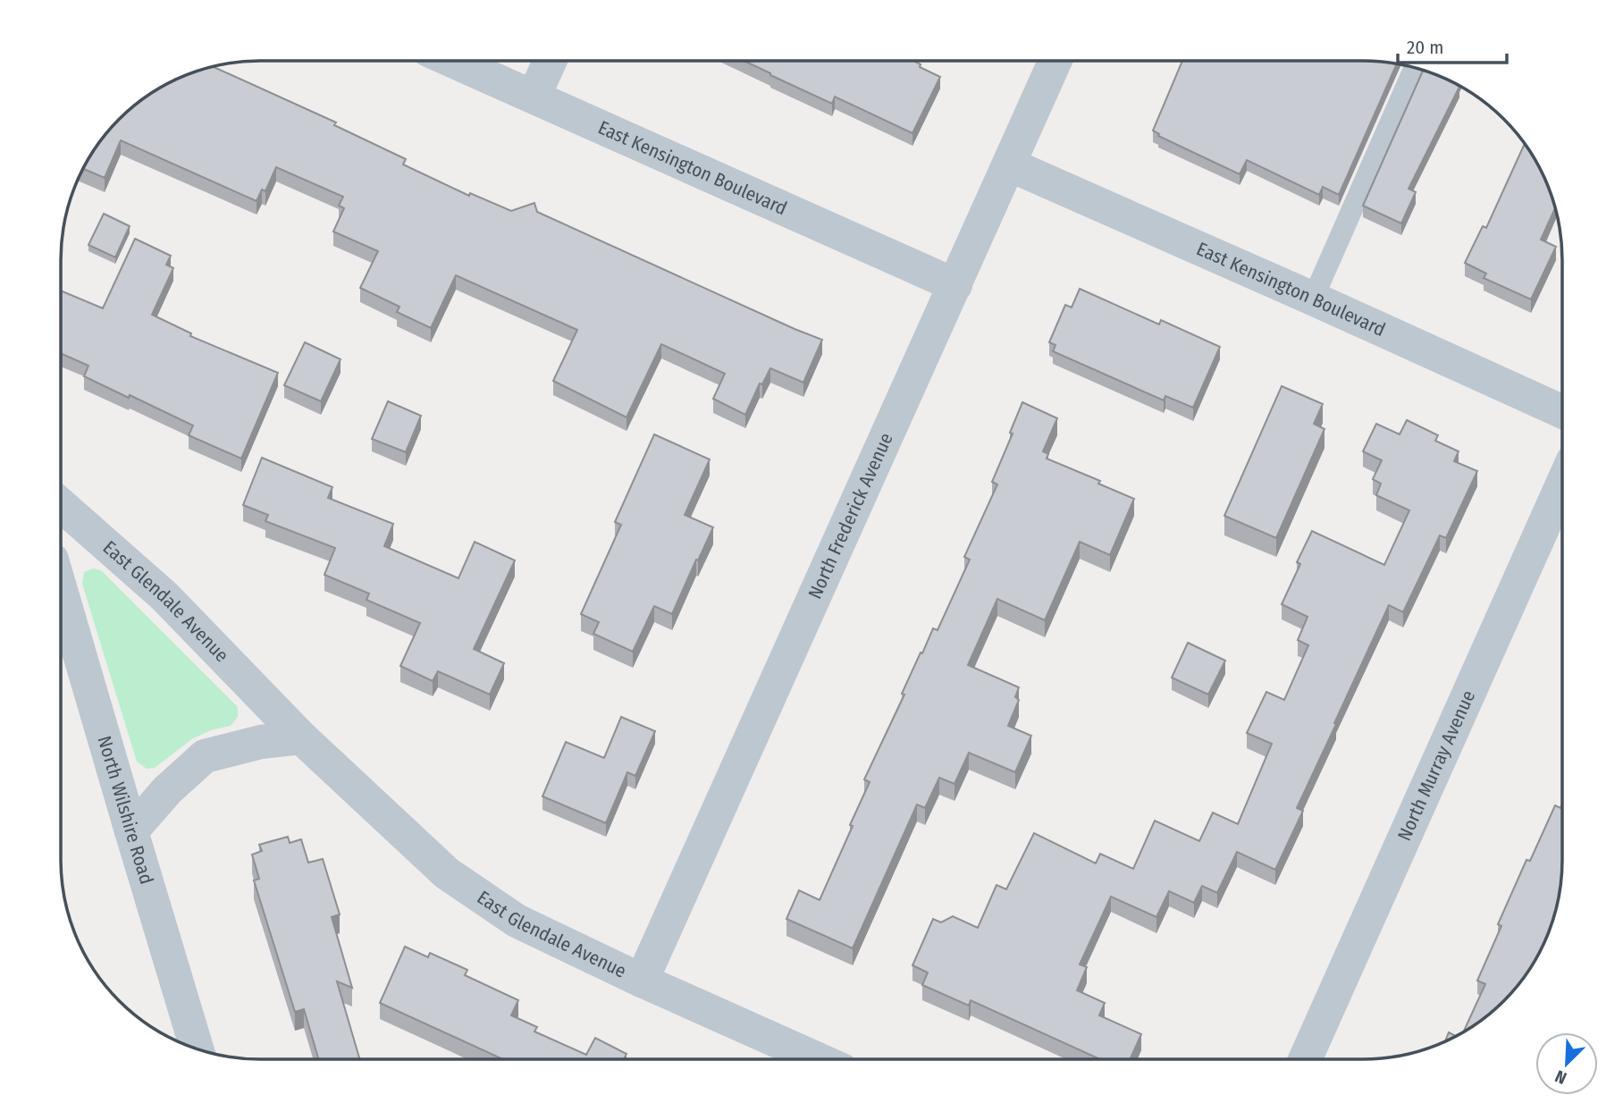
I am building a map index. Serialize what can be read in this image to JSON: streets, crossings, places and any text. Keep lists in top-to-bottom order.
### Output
{
  "streets": {
    "street": [
      "East Kensington Boulevard",
      "North Frederick Avenue",
      "East Glendale Avenue",
      "North Murray Avenue",
      "North Wilshire Road"
    ]
  },
  "crossings": [
    ["East Kensington Boulevard", "North Frederick Avenue"],
    ["North Frederick Avenue", "East Glendale Avenue"]
  ],
  "scale_bar": "20 m",
  "north": "bottom left"
}
